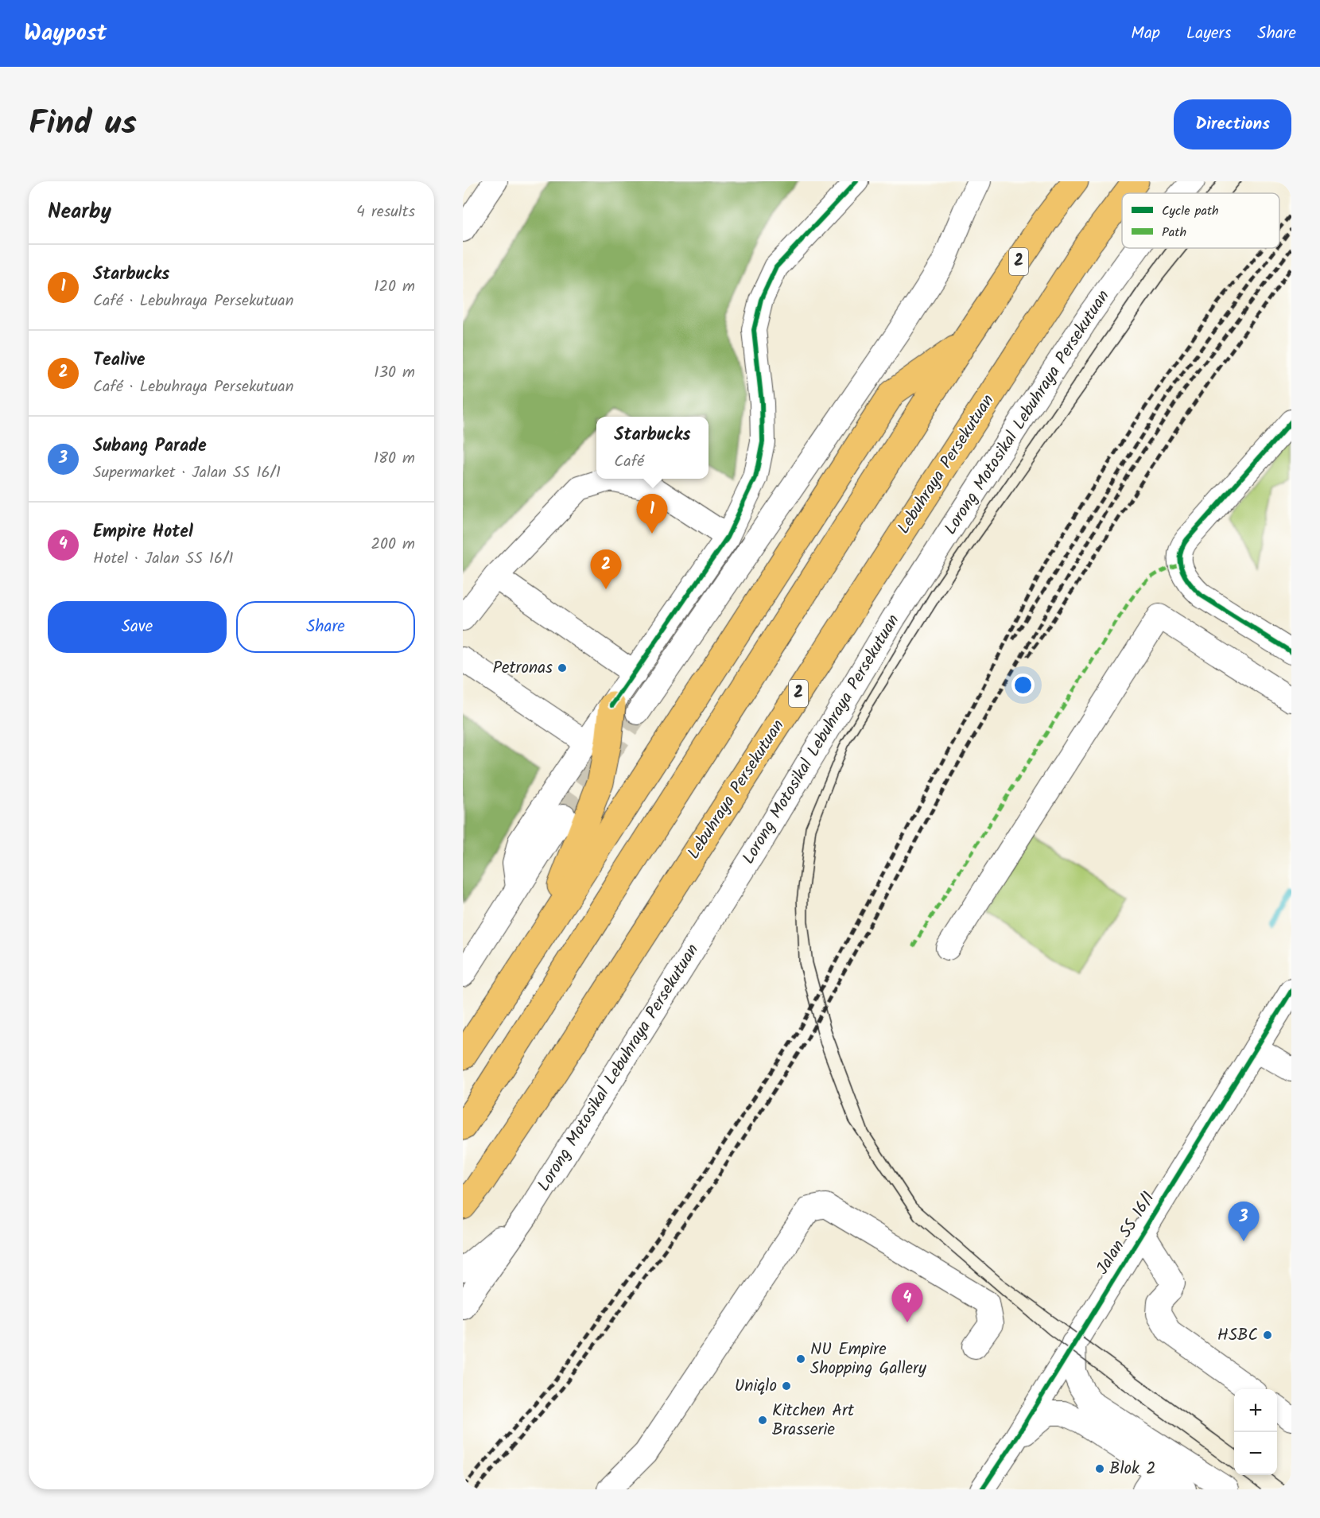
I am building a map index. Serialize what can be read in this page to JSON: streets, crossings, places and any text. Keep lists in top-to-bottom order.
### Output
{
  "streets": {
    "highway": ["2", "Lebuhraya Persekutuan"],
    "street": ["Lorong Motosikal Lebuhraya Persekutuan", "Jalan SS 16/1"]
  },
  "places": [
    "Petronas",
    "HSBC",
    "NU Empire Shopping Gallery",
    "Uniqlo",
    "Kitchen Art Brasserie",
    "Blok 2"
  ],
  "legend": ["Cycle path", "Path"],
  "page": {
    "header": "Waypost",
    "nav": ["Map", "Layers", "Share"],
    "title": "Find us",
    "buttons": [
      "Directions",
      ["Save", "Share"]
    ],
    "heading": ["Nearby", "4 results"],
    "list": [
      {
        "mark": "1",
        "name": "Starbucks",
        "note": "Café · Lebuhraya Persekutuan",
        "value": "120 m"
      },
      {
        "mark": "2",
        "name": "Tealive",
        "note": "Café · Lebuhraya Persekutuan",
        "value": "130 m"
      },
      {
        "mark": "3",
        "name": "Subang Parade",
        "note": "Supermarket · Jalan SS 16/1",
        "value": "180 m"
      },
      {
        "mark": "4",
        "name": "Empire Hotel",
        "note": "Hotel · Jalan SS 16/1",
        "value": "200 m"
      }
    ],
    "popup": ["Starbucks", "Café"],
    "pins": [
      "1",
      "2",
      "3",
      "4"
    ],
    "map_buttons": ["+", "−"]
  }
}
